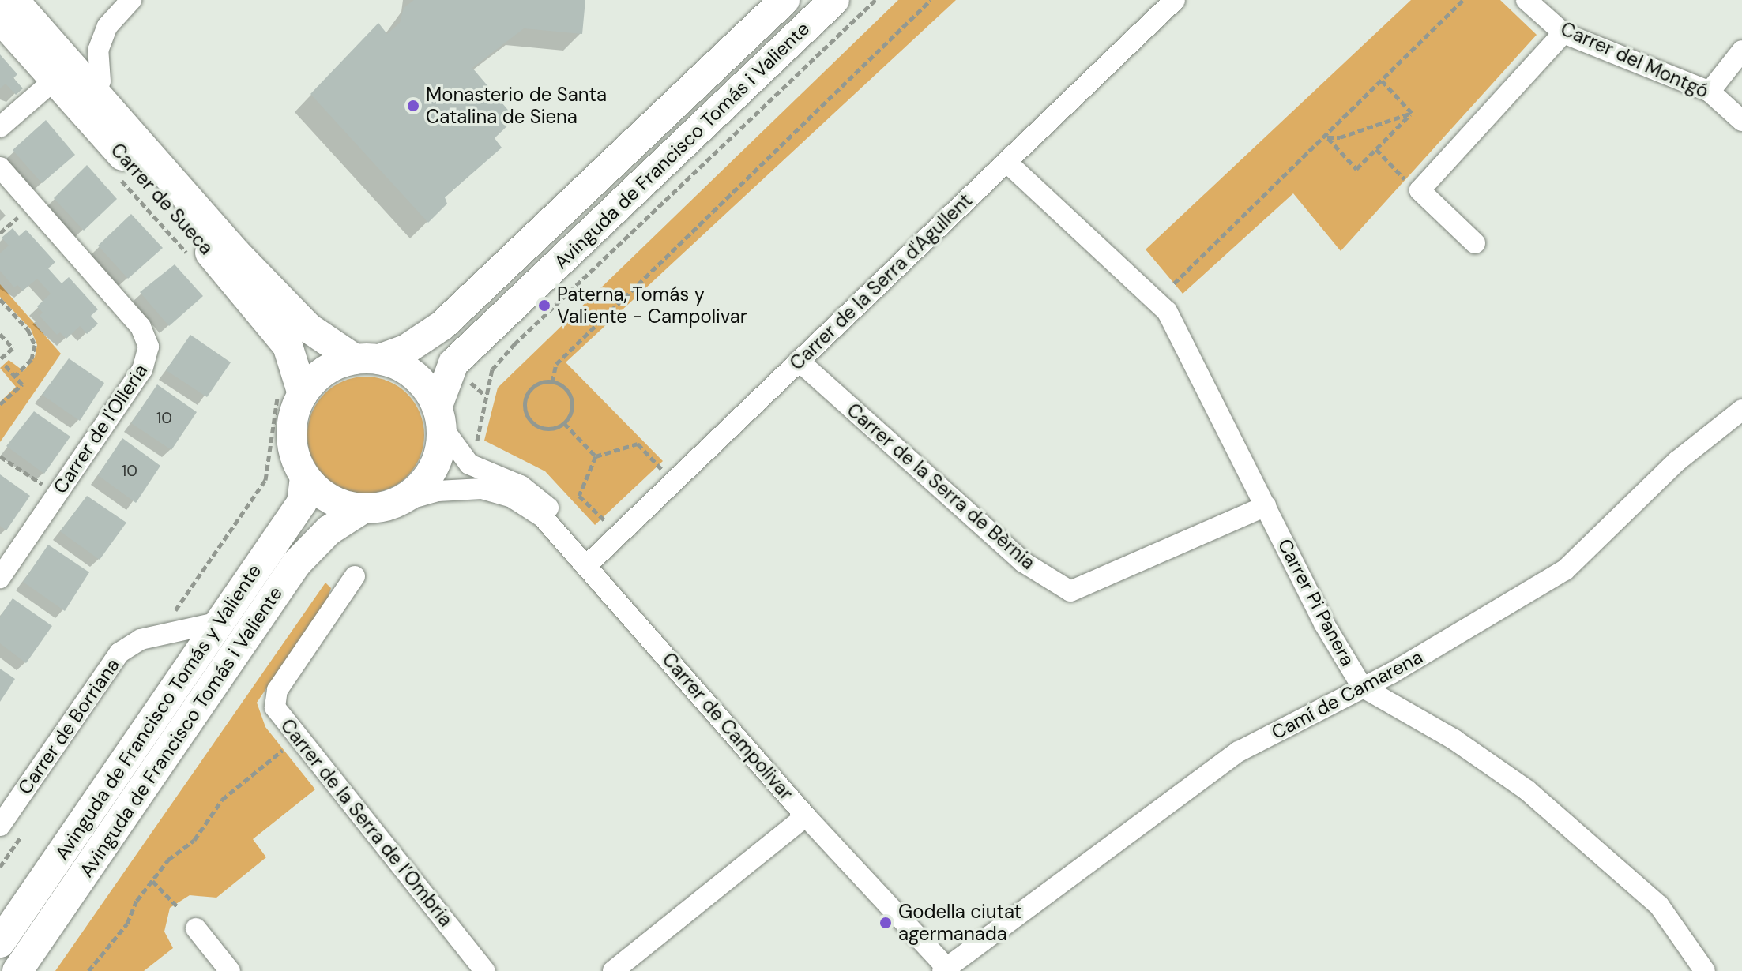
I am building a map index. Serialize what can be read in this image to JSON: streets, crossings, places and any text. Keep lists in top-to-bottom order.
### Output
{
  "streets": {
    "main road": ["Avinguda de Francisco Tomás i Valiente", "Carrer de Sueca", "Avinguda de Francisco Tomás y Valiente"],
    "street": [
      "Carrer del Montgó",
      "Carrer de la Serra d'Agullent",
      "Carrer de l'Olleria",
      "Carrer de la Serra de Bèrnia",
      "Carrer Pi Panera",
      "Camí de Camarena",
      "Carrer de Borriana",
      "Carrer de Campolivar",
      "Carrer de la Serra de l’Ombria"
    ]
  },
  "crossings": [
    ["Avinguda de Francisco Tomás i Valiente", "Carrer de Sueca"],
    ["Avinguda de Francisco Tomás i Valiente", "Avinguda de Francisco Tomás y Valiente"],
    ["Avinguda de Francisco Tomás i Valiente", "Carrer de Campolivar"],
    ["Carrer de Sueca", "Avinguda de Francisco Tomás y Valiente"],
    ["Carrer de Sueca", "Carrer de Campolivar"],
    ["Carrer de la Serra d'Agullent", "Carrer de la Serra de Bèrnia"],
    ["Carrer de la Serra d'Agullent", "Carrer Pi Panera"],
    ["Carrer de la Serra d'Agullent", "Carrer de Campolivar"],
    ["Carrer de la Serra de Bèrnia", "Carrer Pi Panera"],
    ["Carrer Pi Panera", "Camí de Camarena"],
    ["Camí de Camarena", "Carrer de Campolivar"],
    ["Avinguda de Francisco Tomás y Valiente", "Carrer de Borriana"],
    ["Avinguda de Francisco Tomás y Valiente", "Carrer de Campolivar"]
  ],
  "places": ["Monasterio de Santa Catalina de Siena", "Paterna, Tomás y Valiente - Campolivar", "Godella ciutat agermanada"],
  "house_numbers": ["10", "10"]
}
